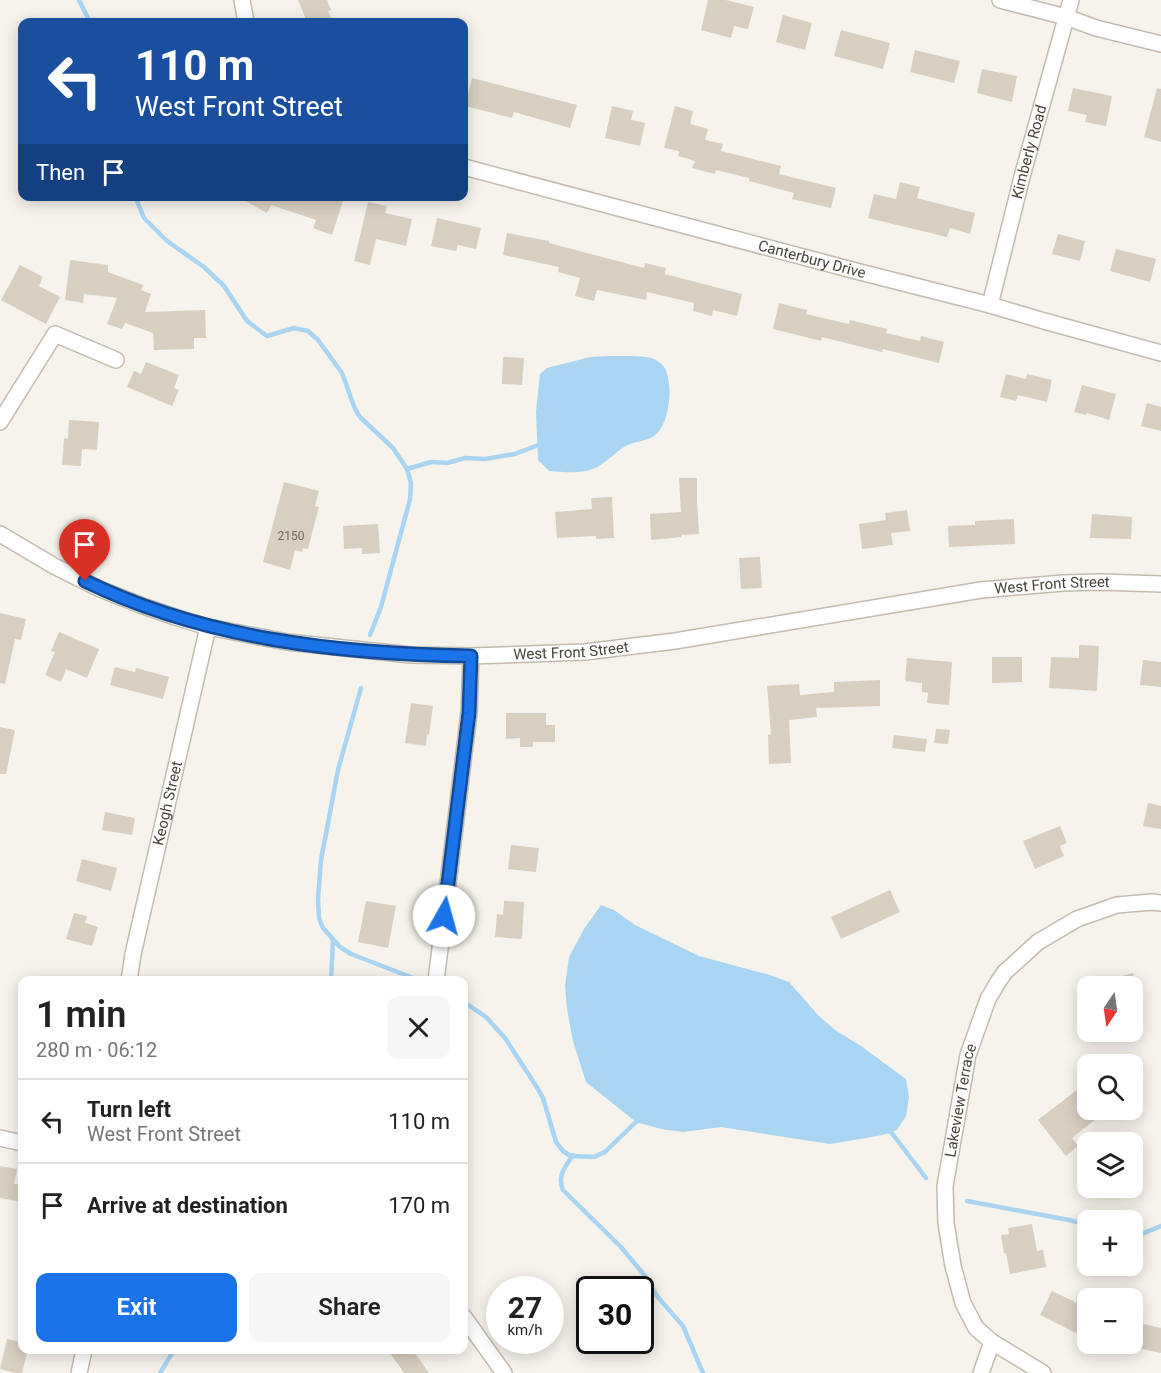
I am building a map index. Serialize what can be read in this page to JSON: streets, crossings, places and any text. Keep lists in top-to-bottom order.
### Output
{
  "streets": {
    "street": [
      "Kimberly Road",
      "Canterbury Drive",
      "West Front Street",
      "Keogh Street",
      "Lakeview Terrace"
    ]
  },
  "crossings": [
    ["Kimberly Road", "Canterbury Drive"],
    ["West Front Street", "Keogh Street"]
  ],
  "house_numbers": ["2150"],
  "north": "bottom",
  "page": {
    "turn": ["110 m", "West Front Street"],
    "then": "Then",
    "map_buttons": ["+", "−"],
    "heading": ["1 min", "280 m · 06:12"],
    "list": [
      {
        "name": "Turn left",
        "note": "West Front Street",
        "value": "110 m"
      },
      {
        "name": "Arrive at destination",
        "value": "170 m"
      }
    ],
    "buttons": ["Exit", "Share"],
    "speed": "27 km/h",
    "limit": "30"
  }
}
